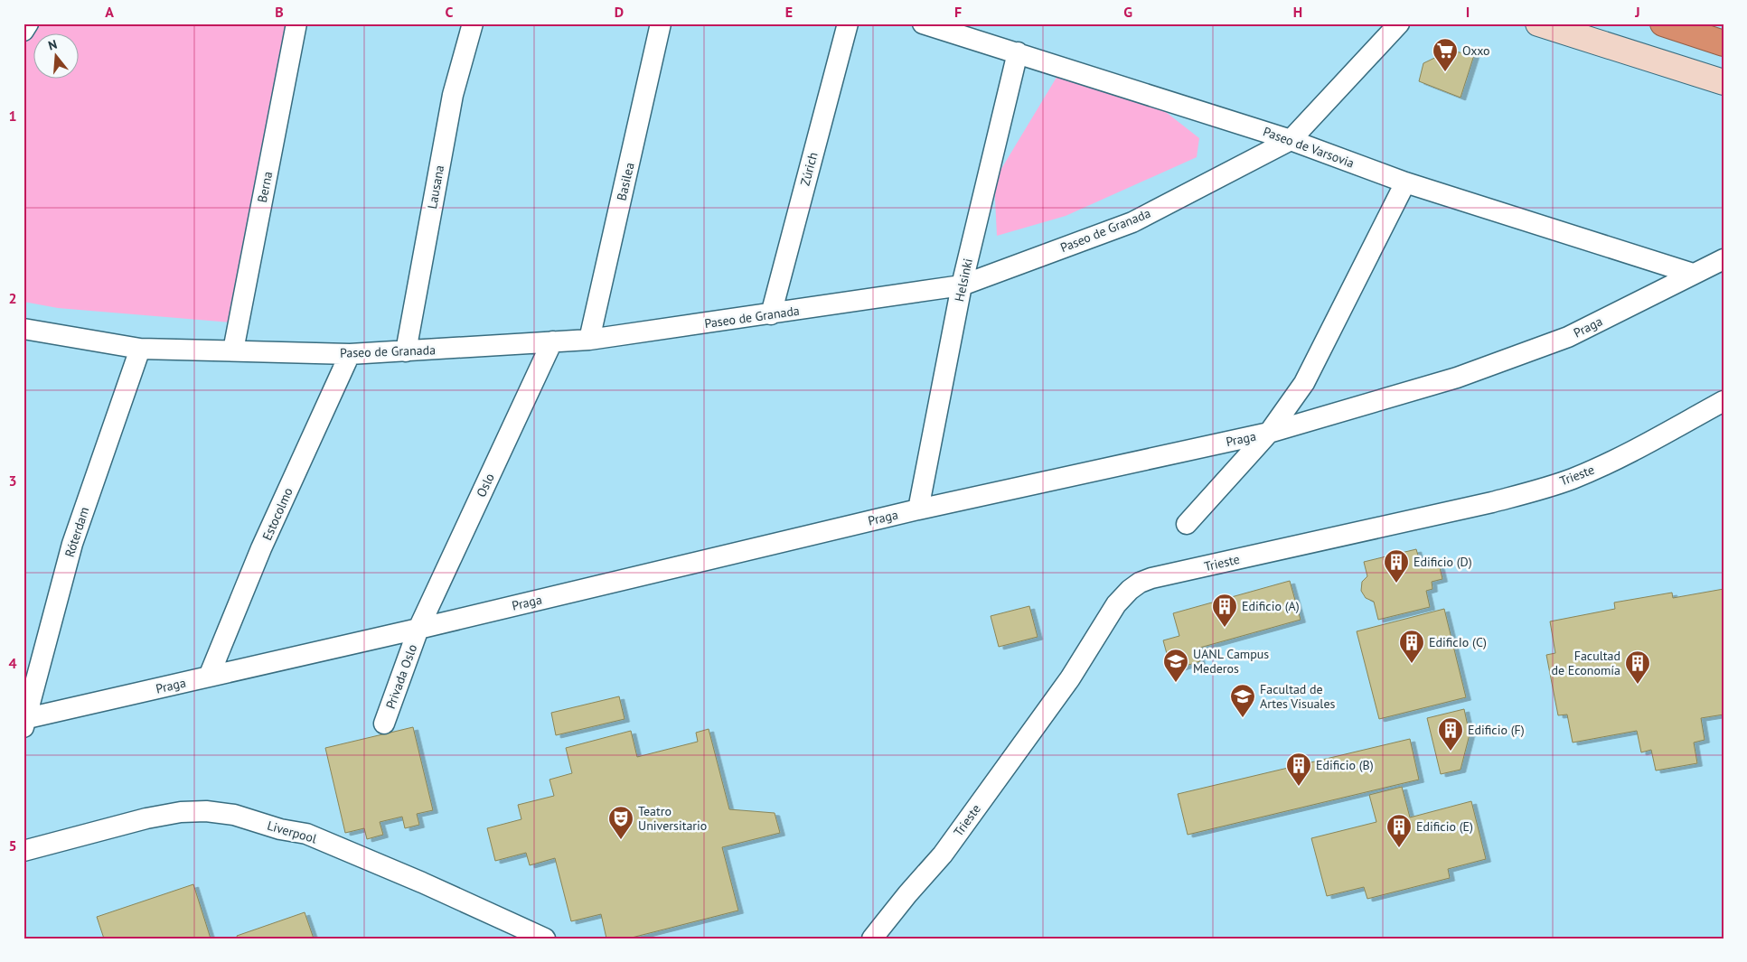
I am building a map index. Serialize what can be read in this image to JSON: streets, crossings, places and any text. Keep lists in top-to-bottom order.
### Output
{
  "streets": {
    "street": [
      "Paseo de Varsovia",
      "Zúrich",
      "Basilea",
      "Berna",
      "Lausana",
      "Paseo de Granada",
      "Helsinki",
      "Praga",
      "Trieste",
      "Oslo",
      "Estocolmo",
      "Róterdam",
      "Privada Oslo",
      "Liverpool"
    ]
  },
  "crossings": [
    ["Paseo de Varsovia", "Paseo de Granada"],
    ["Paseo de Varsovia", "Helsinki"],
    ["Paseo de Varsovia", "Praga"],
    ["Zúrich", "Paseo de Granada"],
    ["Basilea", "Paseo de Granada"],
    ["Berna", "Paseo de Granada"],
    ["Lausana", "Paseo de Granada"],
    ["Paseo de Granada", "Helsinki"],
    ["Paseo de Granada", "Oslo"],
    ["Paseo de Granada", "Estocolmo"],
    ["Paseo de Granada", "Róterdam"],
    ["Helsinki", "Praga"],
    ["Praga", "Oslo"],
    ["Praga", "Estocolmo"],
    ["Praga", "Róterdam"],
    ["Praga", "Privada Oslo"],
    ["Oslo", "Privada Oslo"]
  ],
  "places": {
    "supermarket": ["Oxxo"],
    "building": [
      "Edificio (D)",
      "Edificio (A)",
      "EdificIo (C)",
      "Facultad de Economía",
      "Edificio (F)",
      "Edificio (B)",
      "Edificio (E)"
    ],
    "school or university": ["UANL Campus Mederos", "Facultad de Artes Visuales"],
    "theatre": ["Teatro Universitario"]
  },
  "north": "top",
  "grid": {
    "columns": [
      "A",
      "B",
      "C",
      "D",
      "E",
      "F",
      "G",
      "H",
      "I",
      "J"
    ],
    "rows": [
      "1",
      "2",
      "3",
      "4",
      "5"
    ]
  }
}
